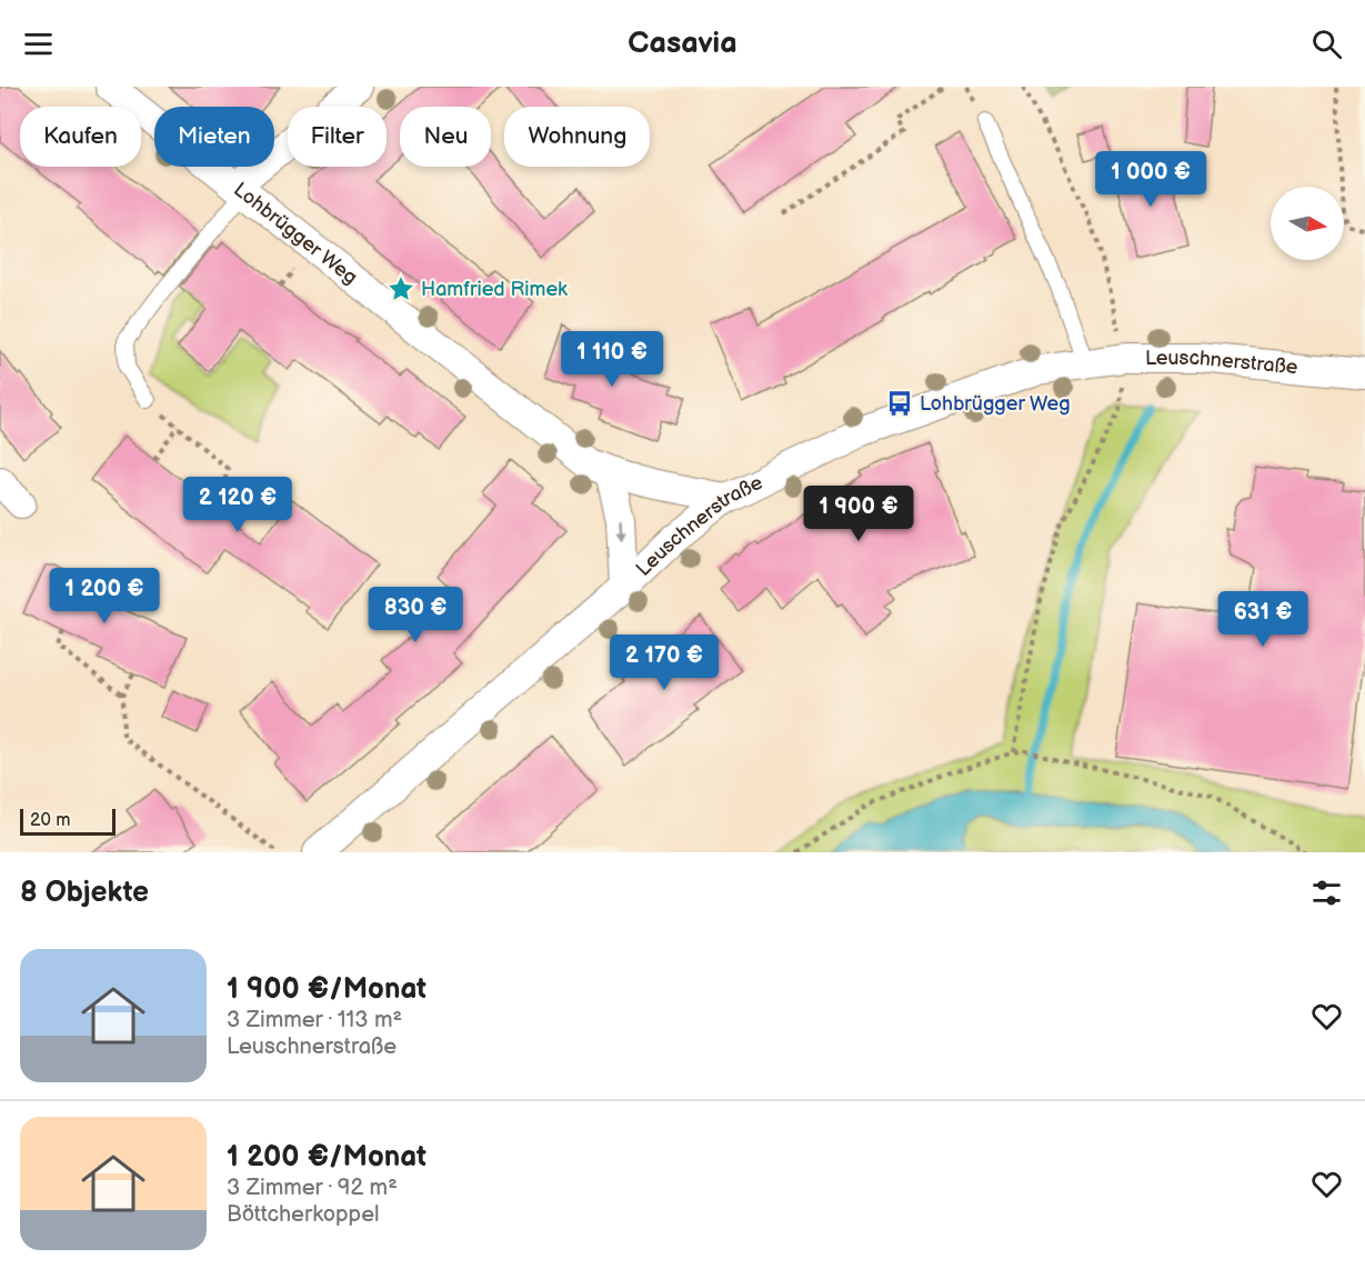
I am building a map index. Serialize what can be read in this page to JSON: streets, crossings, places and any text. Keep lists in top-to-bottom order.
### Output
{
  "streets": {
    "street": ["Lohbrügger Weg", "Leuschnerstraße"]
  },
  "crossings": [
    ["Lohbrügger Weg", "Leuschnerstraße"]
  ],
  "places": {
    "place": ["Hamfried Rimek"],
    "bus stop": ["Lohbrügger Weg"]
  },
  "scale_bar": "20 m",
  "north": "right",
  "page": {
    "header": "Casavia",
    "chip": [
      "Kaufen",
      "Mieten",
      "Filter",
      "Neu",
      "Wohnung"
    ],
    "price": [
      "1 000 €",
      "1 110 €",
      "2 120 €",
      "1 900 €",
      "1 200 €",
      "830 €",
      "631 €",
      "2 170 €"
    ],
    "scale": "20 m",
    "heading": "8 Objekte",
    "list": [
      {
        "name": "1 900 €/Monat",
        "note": "3 Zimmer · 113 m² · Leuschnerstraße"
      },
      {
        "name": "1 200 €/Monat",
        "note": "3 Zimmer · 92 m² · Böttcherkoppel"
      }
    ]
  }
}
